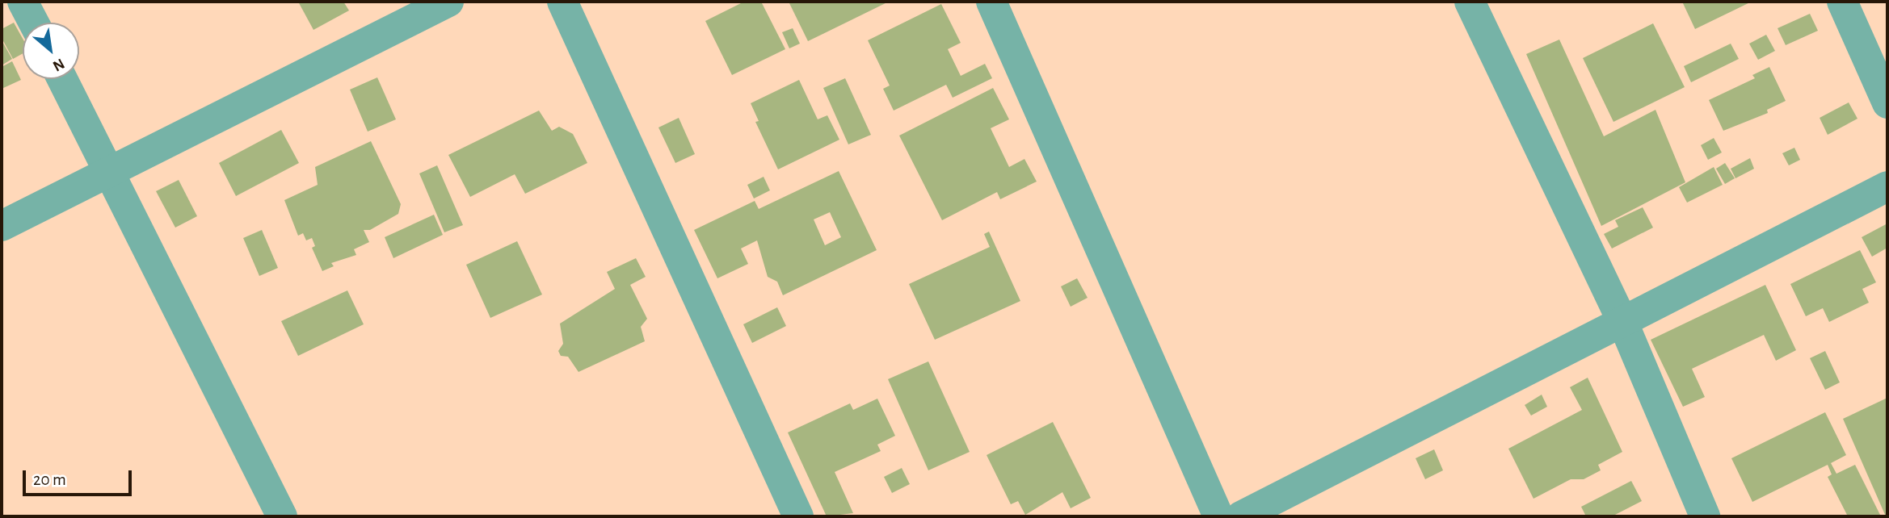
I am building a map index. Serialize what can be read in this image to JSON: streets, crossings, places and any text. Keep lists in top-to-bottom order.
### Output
{
  "scale_bar": "20 m",
  "north": "bottom right"
}
